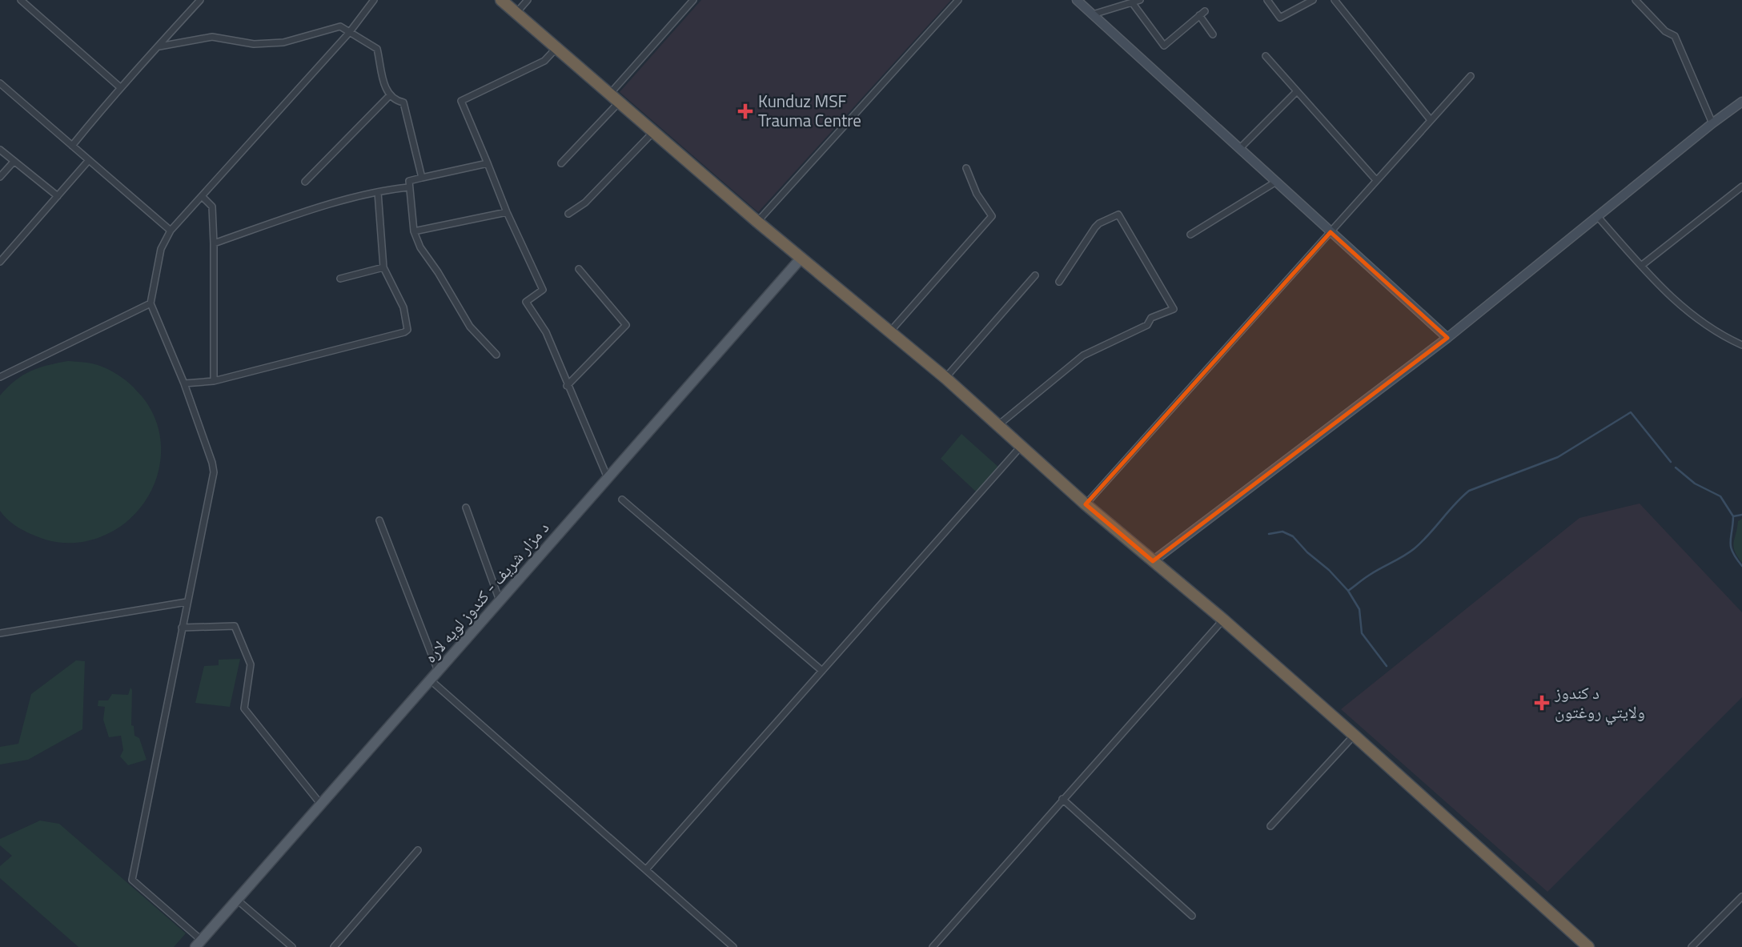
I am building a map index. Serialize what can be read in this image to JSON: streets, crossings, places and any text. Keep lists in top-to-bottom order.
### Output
{
  "streets": {
    "main road": ["د مزار شریف - کندوز لویه لاره"]
  },
  "places": {
    "health": ["Kunduz MSF Trauma Centre", "د کندوز ولایتي روغتون"]
  }
}
